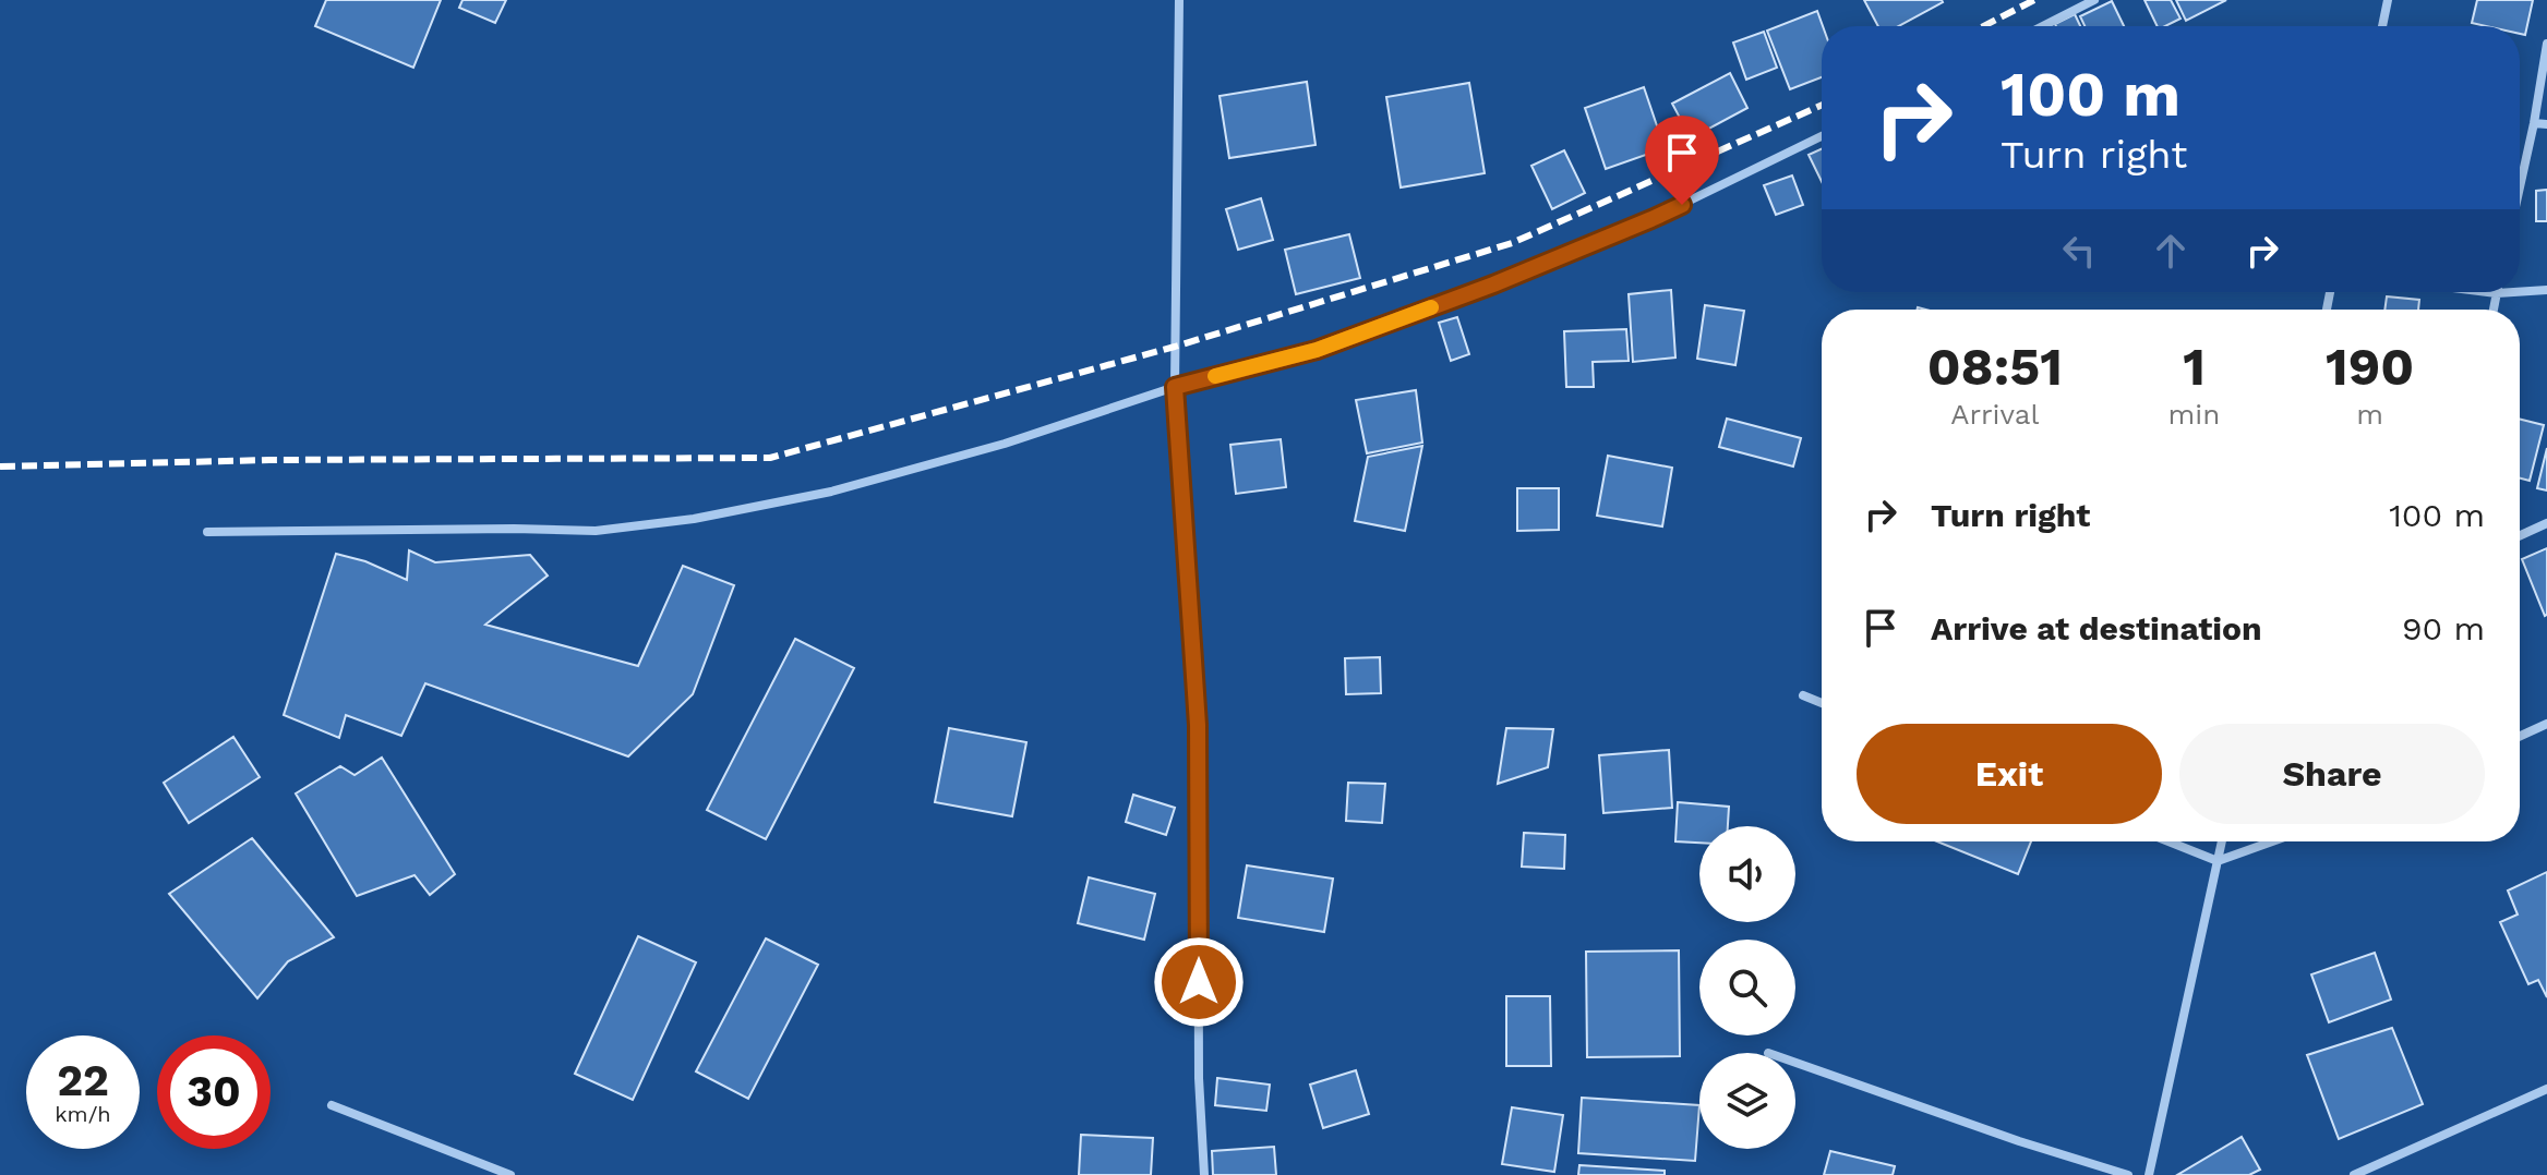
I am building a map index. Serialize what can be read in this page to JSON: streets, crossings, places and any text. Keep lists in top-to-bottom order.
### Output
{
  "page": {
    "turn": ["100 m", "Turn right"],
    "eta": [
      "08:51",
      "Arrival",
      "1",
      "min",
      "190",
      "m"
    ],
    "list": [
      {
        "name": "Turn right",
        "value": "100 m"
      },
      {
        "name": "Arrive at destination",
        "value": "90 m"
      }
    ],
    "buttons": ["Exit", "Share"],
    "speed": "22 km/h",
    "limit": "30"
  }
}
